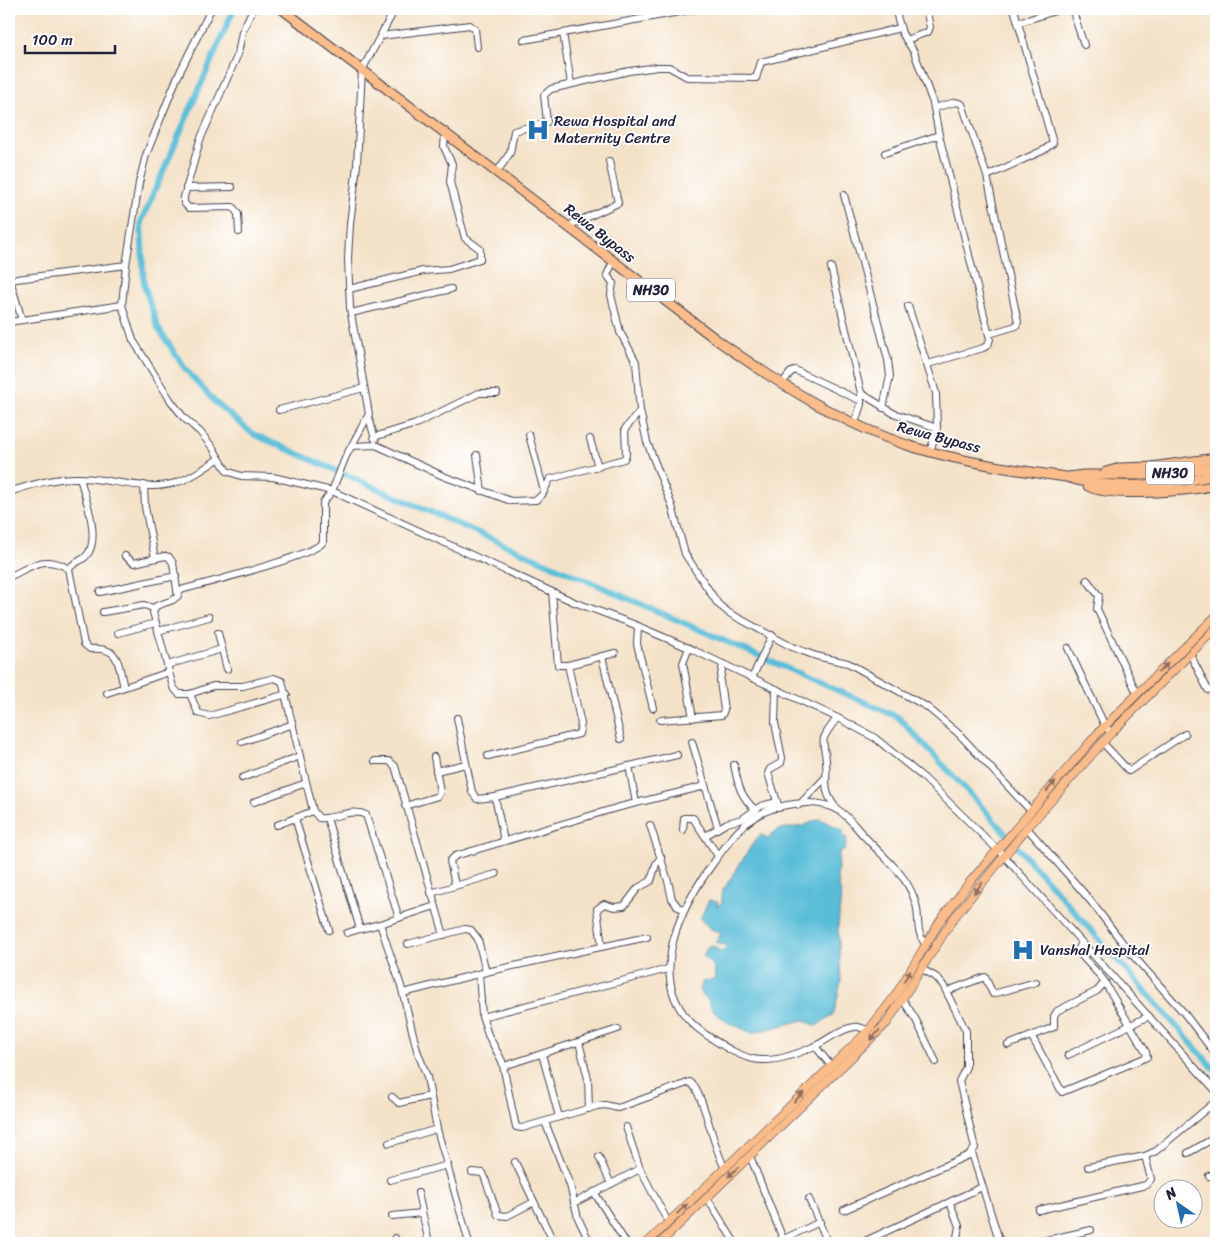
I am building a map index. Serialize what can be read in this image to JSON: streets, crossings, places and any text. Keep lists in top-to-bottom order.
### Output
{
  "streets": {
    "highway": ["Rewa Bypass", "NH30"]
  },
  "places": {
    "hospital": ["Rewa Hospital and Maternity Centre", "Vanshal Hospital"]
  },
  "scale_bar": "100 m",
  "north": "top left"
}
